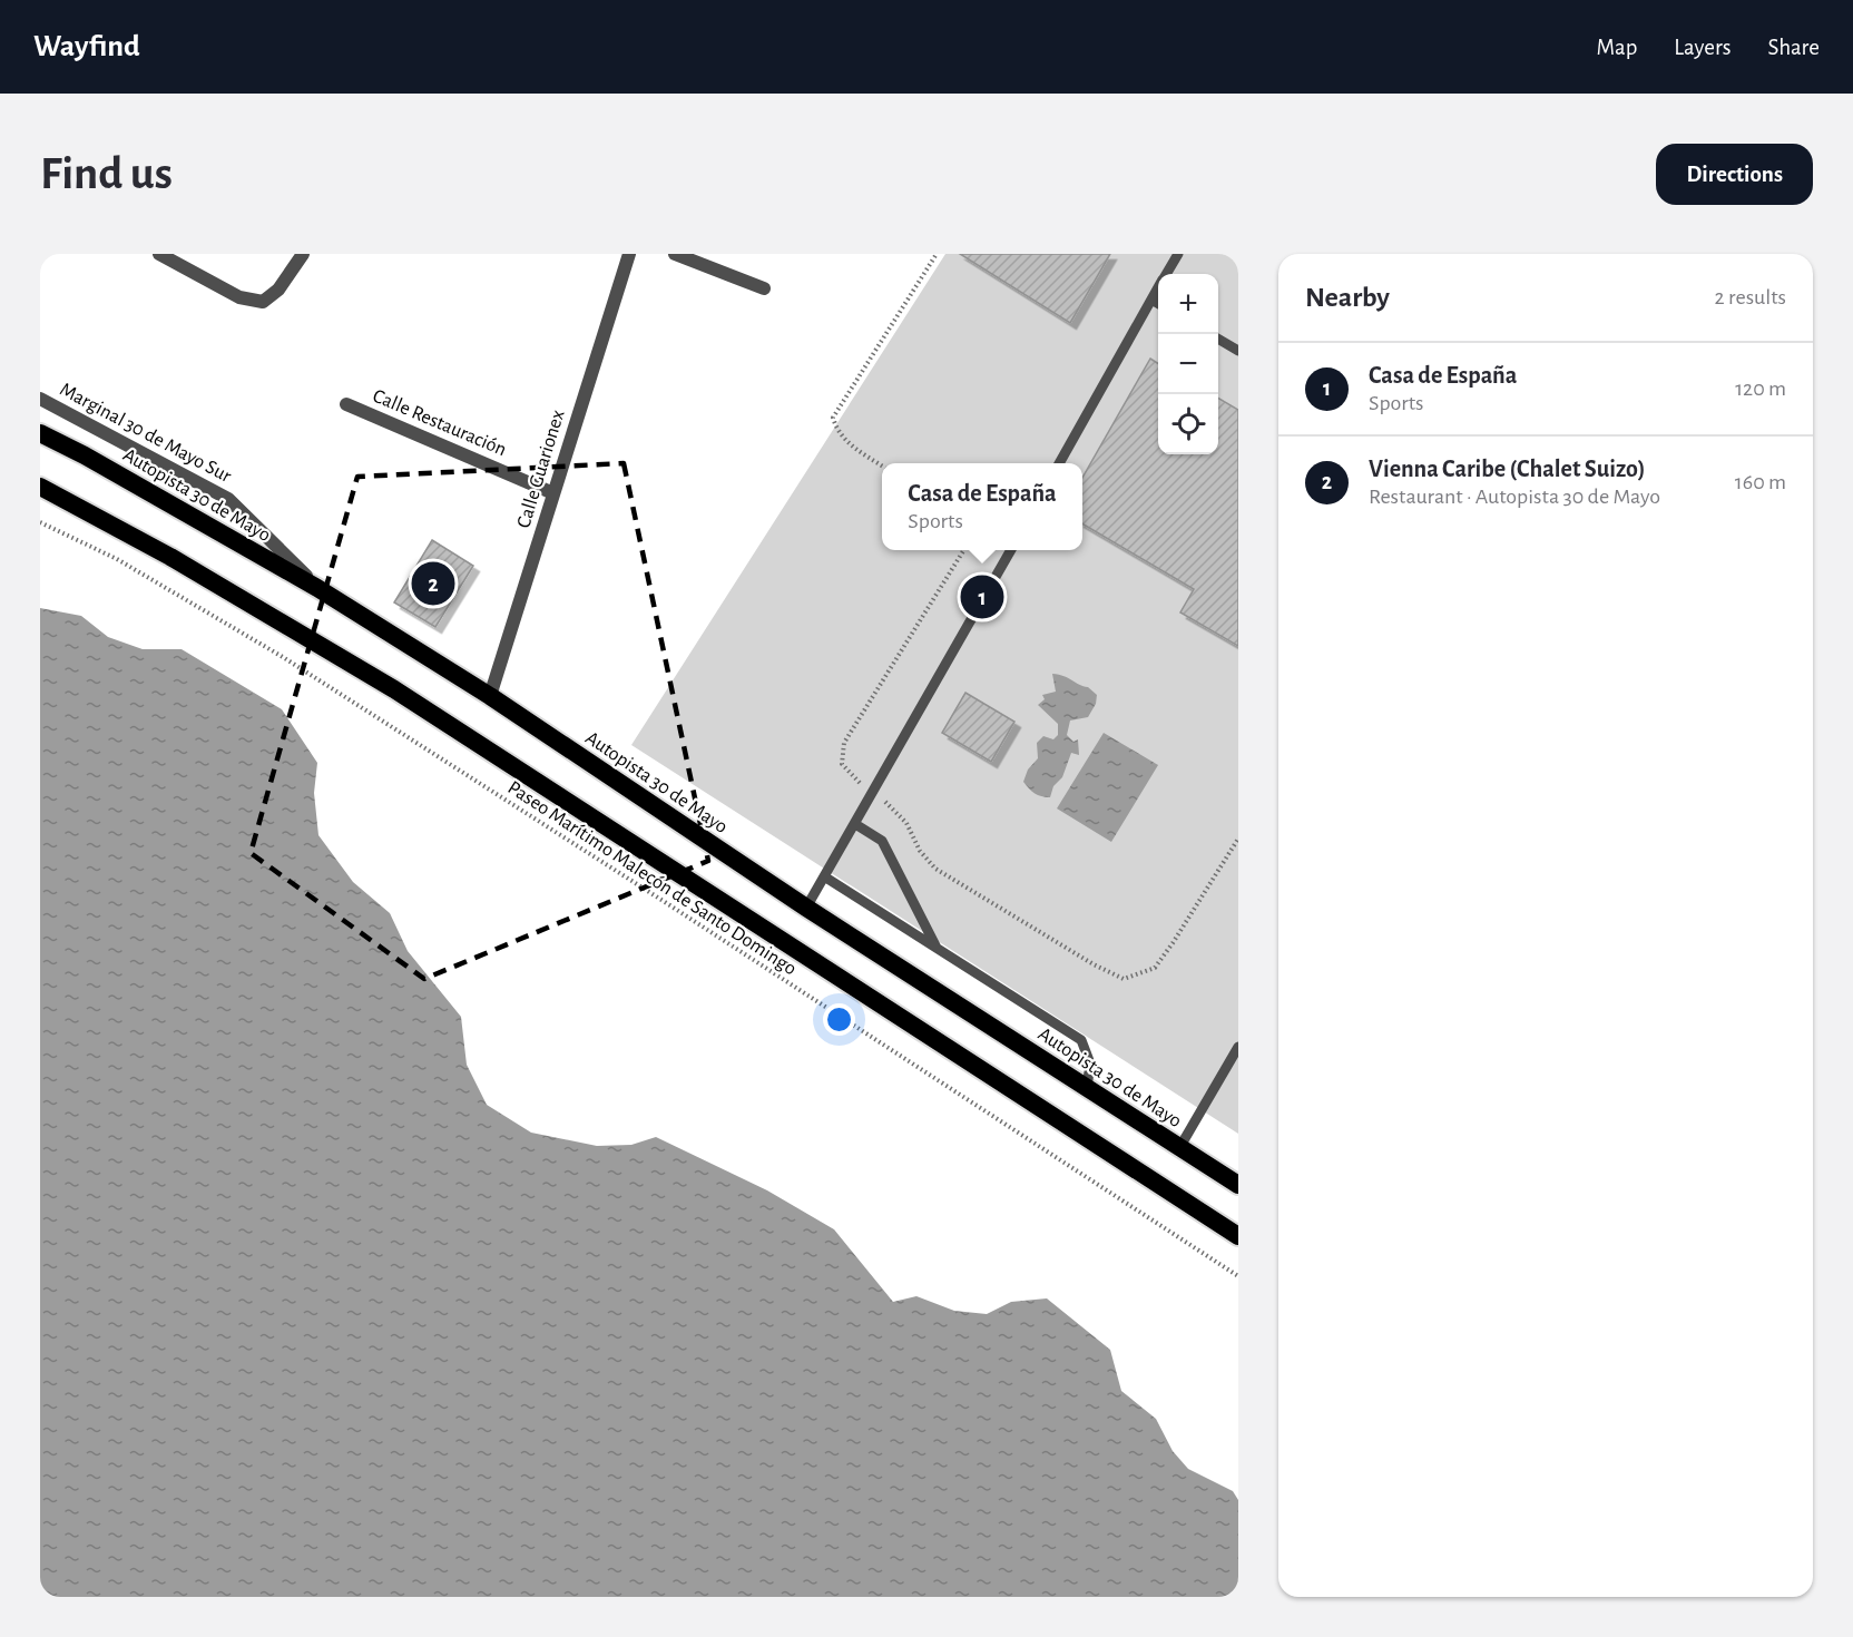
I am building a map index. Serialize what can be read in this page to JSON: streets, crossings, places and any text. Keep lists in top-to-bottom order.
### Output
{
  "streets": {
    "highway": ["Autopista 30 de Mayo"],
    "street": ["Calle Restauración", "Marginal 30 de Mayo Sur", "Calle Guarionex"],
    "path": ["Paseo Marítimo Malecón de Santo Domingo"]
  },
  "crossings": [
    ["Calle Restauración", "Calle Guarionex"],
    ["Marginal 30 de Mayo Sur", "Autopista 30 de Mayo"],
    ["Calle Guarionex", "Autopista 30 de Mayo"]
  ],
  "page": {
    "header": "Wayfind",
    "nav": ["Map", "Layers", "Share"],
    "buttons": "Directions",
    "title": "Find us",
    "heading": ["Nearby", "2 results"],
    "map_buttons": ["+", "−"],
    "list": [
      {
        "mark": "1",
        "name": "Casa de España",
        "note": "Sports",
        "value": "120 m"
      },
      {
        "mark": "2",
        "name": "Vienna Caribe (Chalet Suizo)",
        "note": "Restaurant · Autopista 30 de Mayo",
        "value": "160 m"
      }
    ],
    "popup": ["Casa de España", "Sports"],
    "pins": ["2", "1"]
  }
}
